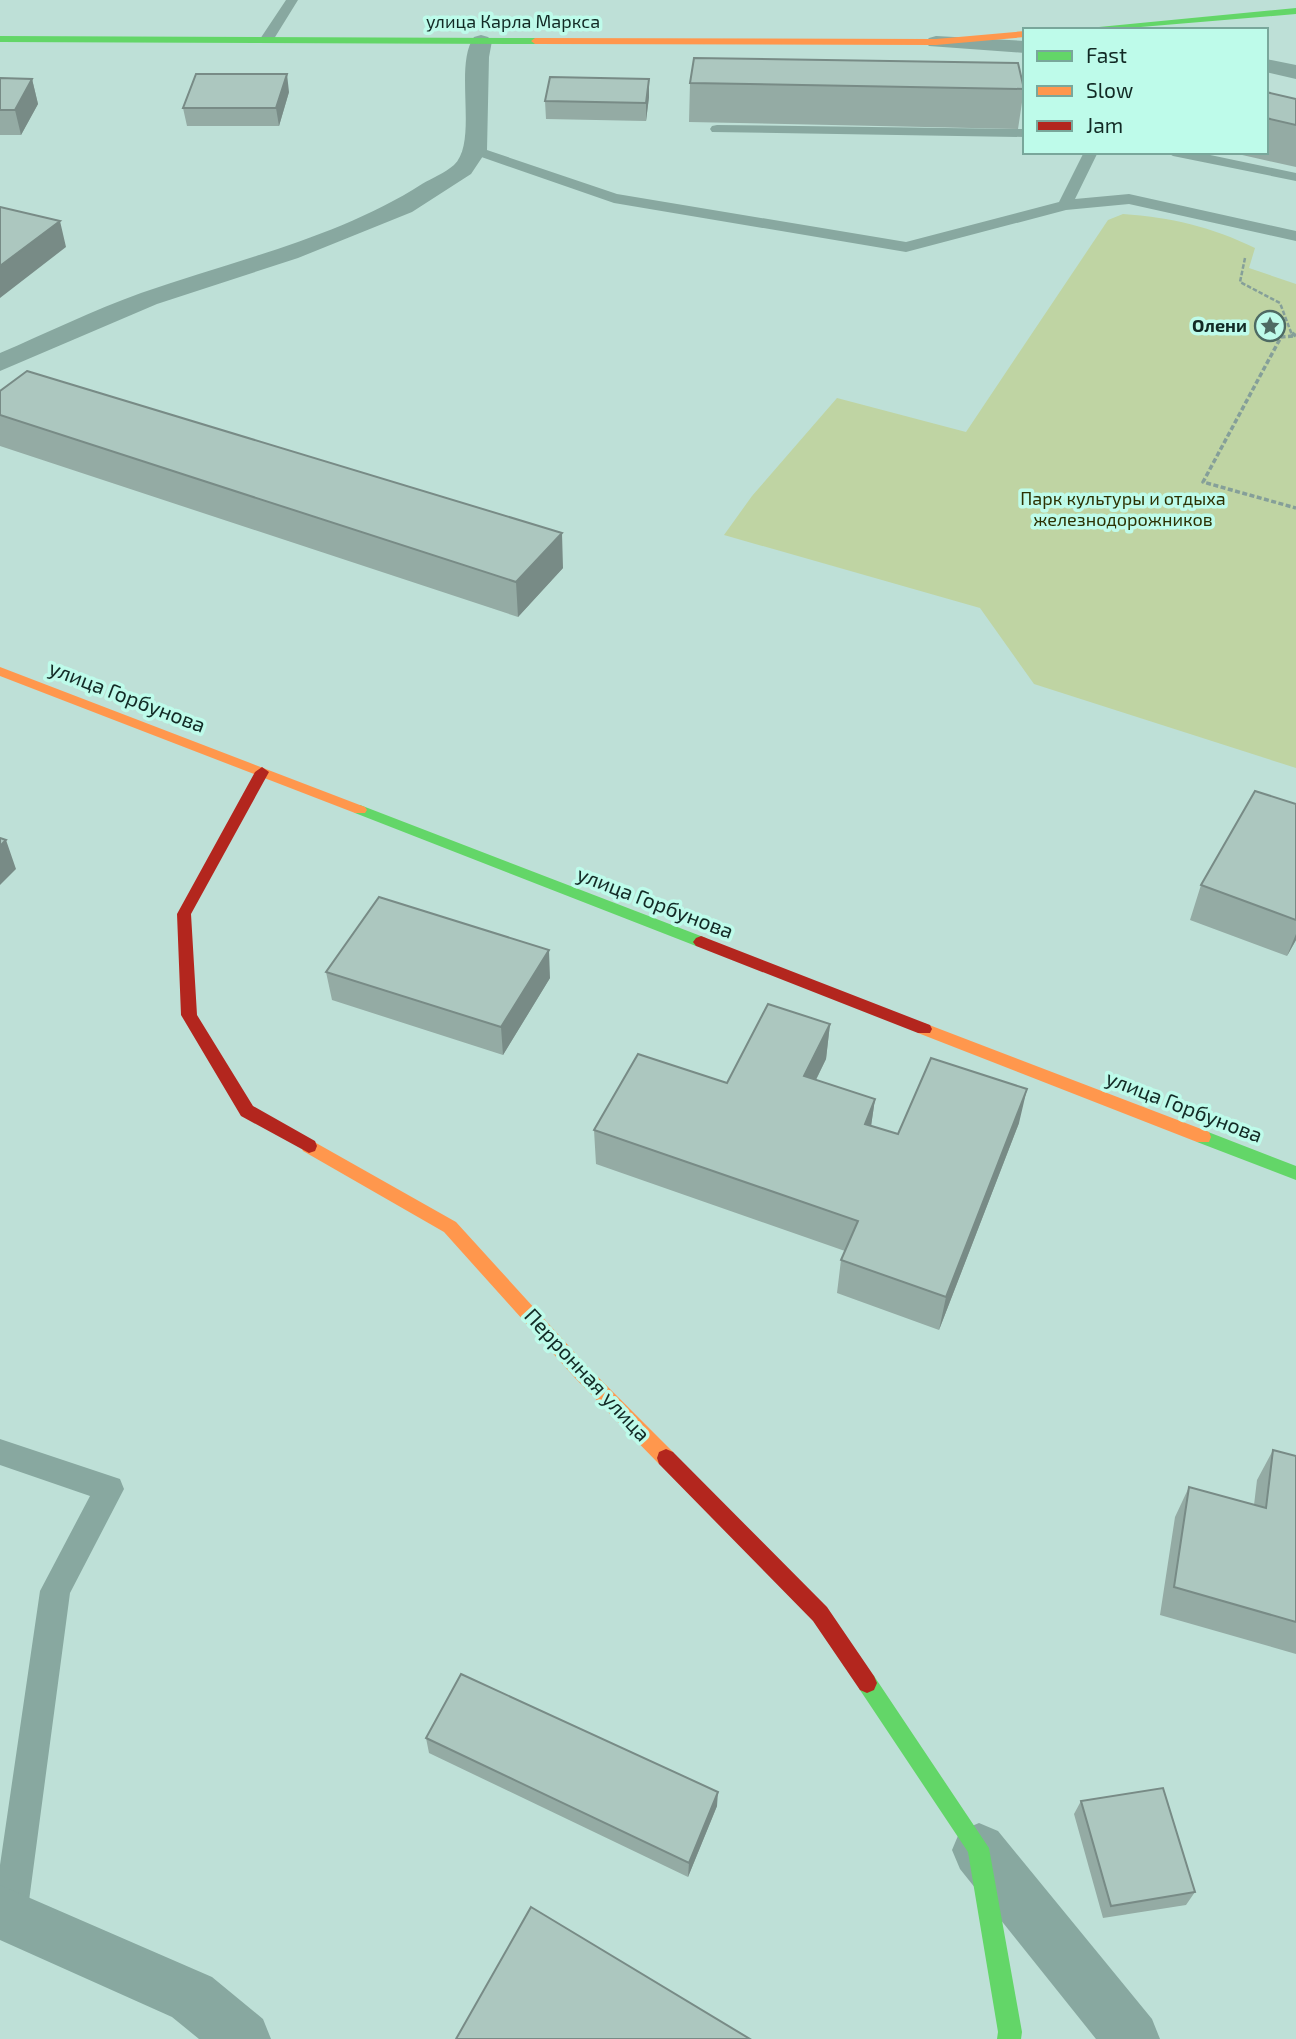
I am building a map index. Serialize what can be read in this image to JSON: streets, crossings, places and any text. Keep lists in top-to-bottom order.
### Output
{
  "streets": {
    "street": ["улица Карла Маркса", "улица Горбунова", "Перронная улица"]
  },
  "crossings": [
    ["улица Горбунова", "Перронная улица"]
  ],
  "parks": ["Парк культуры и отдыха железнодорожников"],
  "places": {
    "place": ["Олени"]
  },
  "legend": ["Fast", "Slow", "Jam"]
}
